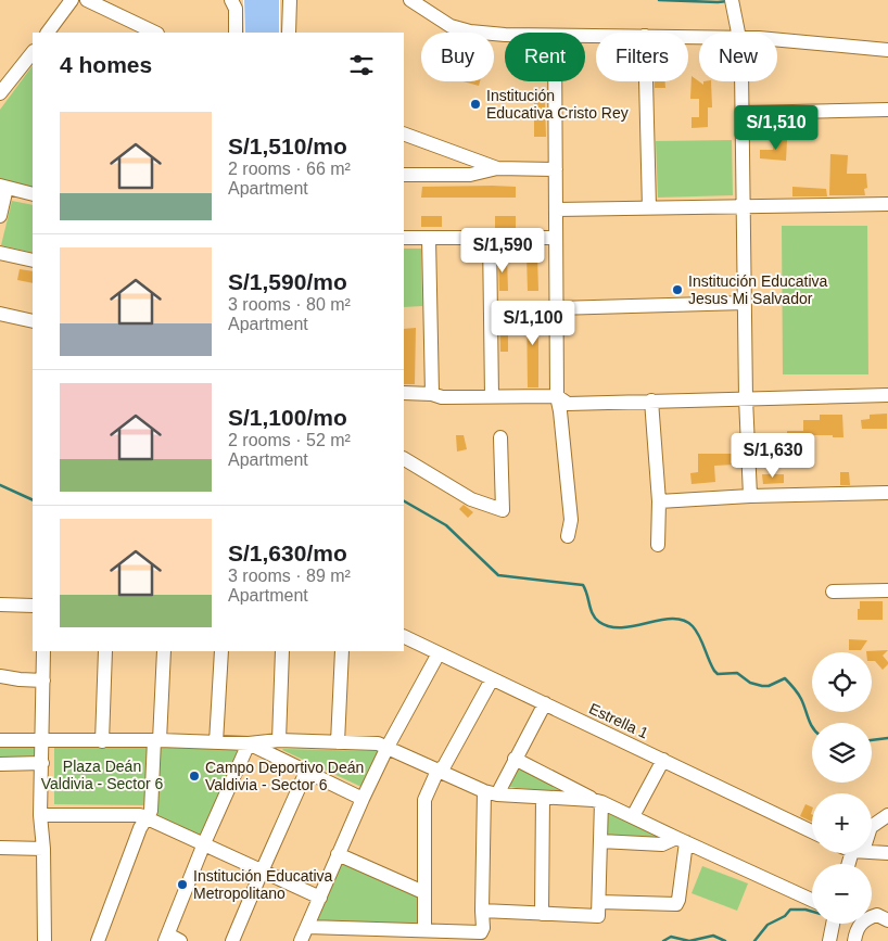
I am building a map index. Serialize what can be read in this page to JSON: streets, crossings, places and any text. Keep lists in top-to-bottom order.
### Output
{
  "streets": {
    "street": ["Estrella 1"]
  },
  "parks": ["Plaza Deán Valdivia - Sector 6"],
  "places": [
    "Institución Educativa Cristo Rey",
    "Institución Educativa Jesus Mi Salvador",
    "Campo Deportivo Deán Valdivia - Sector 6",
    "Institución Educativa Metropolitano"
  ],
  "page": {
    "chip": [
      "Buy",
      "Rent",
      "Filters",
      "New"
    ],
    "heading": "4 homes",
    "list": [
      {
        "name": "S/1,510/mo",
        "note": "2 rooms · 66 m² · Apartment"
      },
      {
        "name": "S/1,590/mo",
        "note": "3 rooms · 80 m² · Apartment"
      },
      {
        "name": "S/1,100/mo",
        "note": "2 rooms · 52 m² · Apartment"
      },
      {
        "name": "S/1,630/mo",
        "note": "3 rooms · 89 m² · Apartment"
      }
    ],
    "price": [
      "S/1,510",
      "S/1,590",
      "S/1,100",
      "S/1,630"
    ],
    "map_buttons": ["+", "−"]
  }
}
